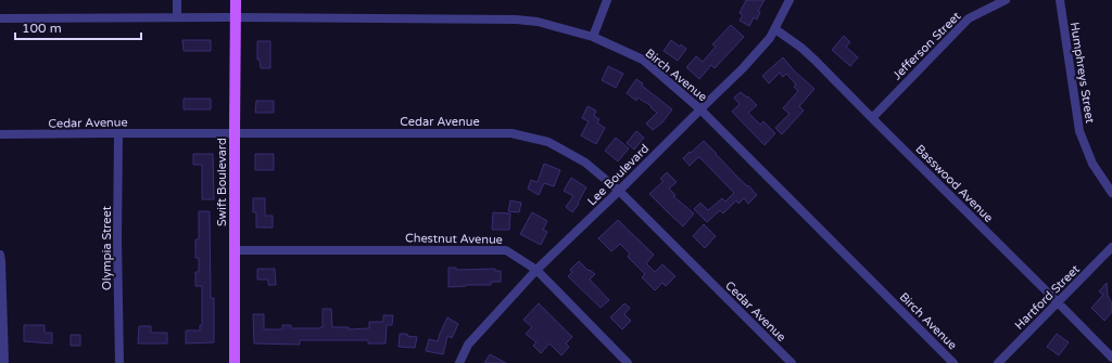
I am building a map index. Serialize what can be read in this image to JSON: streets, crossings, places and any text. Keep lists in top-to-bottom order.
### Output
{
  "streets": {
    "main road": ["Swift Boulevard"],
    "street": [
      "Jefferson Street",
      "Humphreys Street",
      "Birch Avenue",
      "Cedar Avenue",
      "Lee Boulevard",
      "Basswood Avenue",
      "Chestnut Avenue",
      "Olympia Street",
      "Hartford Street"
    ]
  },
  "crossings": [
    ["Jefferson Street", "Basswood Avenue"],
    ["Birch Avenue", "Lee Boulevard"],
    ["Birch Avenue", "Swift Boulevard"],
    ["Cedar Avenue", "Lee Boulevard"],
    ["Cedar Avenue", "Swift Boulevard"],
    ["Cedar Avenue", "Olympia Street"],
    ["Lee Boulevard", "Basswood Avenue"],
    ["Lee Boulevard", "Chestnut Avenue"],
    ["Swift Boulevard", "Chestnut Avenue"],
    ["Basswood Avenue", "Hartford Street"]
  ],
  "scale_bar": "100 m"
}
